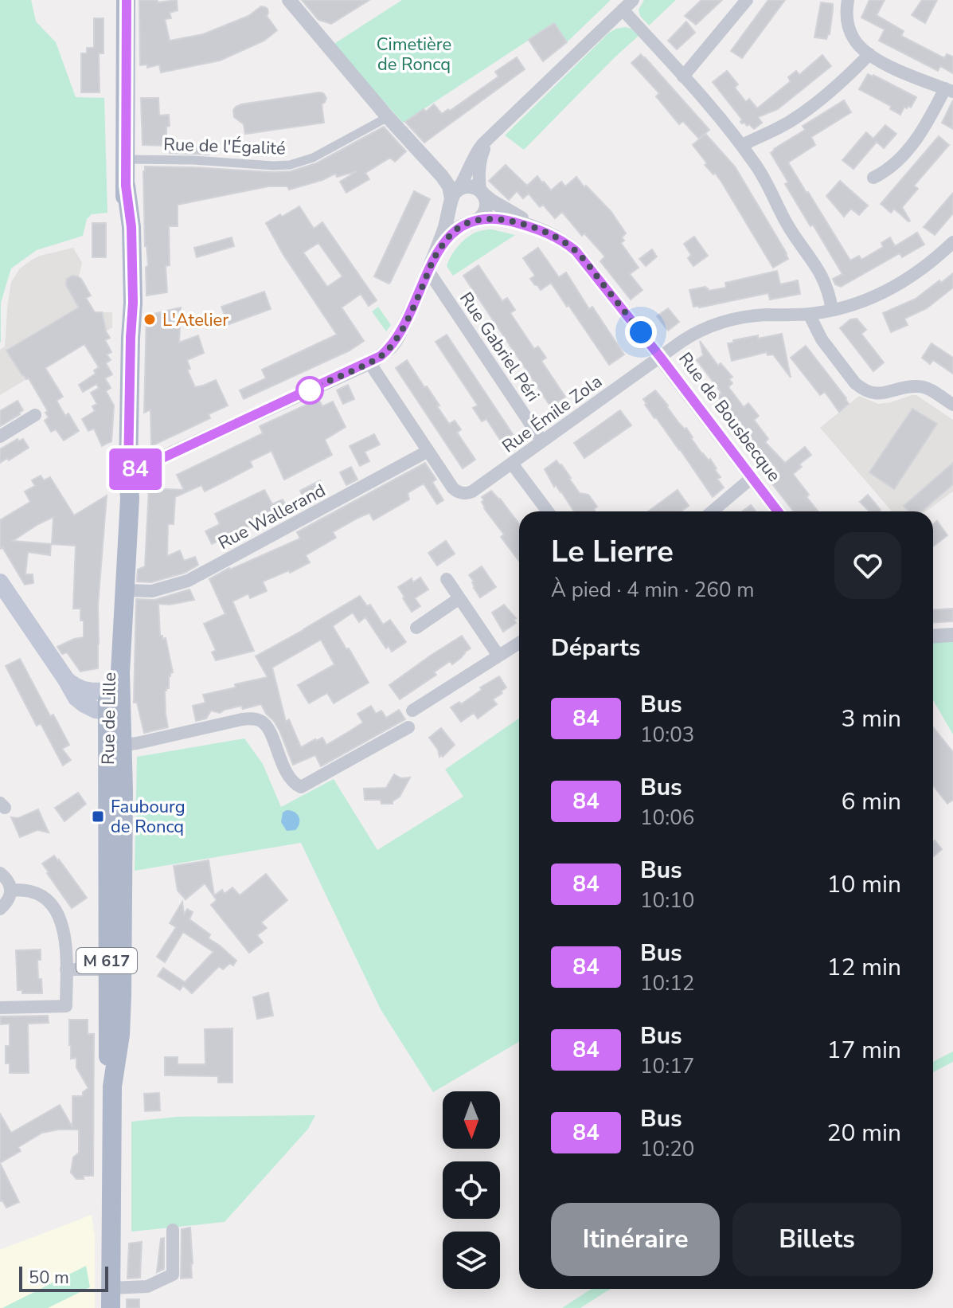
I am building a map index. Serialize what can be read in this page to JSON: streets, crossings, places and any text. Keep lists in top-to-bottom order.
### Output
{
  "streets": {
    "main road": ["Rue de Lille", "M 617"],
    "street": [
      "Rue de l'Égalité",
      "Rue Gabriel Péri",
      "Rue Émile Zola",
      "Rue de Bousbecque",
      "Rue Wallerand"
    ]
  },
  "crossings": [
    ["Rue de l'Égalité", "Rue de Lille"],
    ["Rue Gabriel Péri", "Rue Émile Zola"],
    ["Rue Émile Zola", "Rue de Bousbecque"],
    ["Rue Émile Zola", "Rue Wallerand"],
    ["Rue Wallerand", "Rue de Lille"]
  ],
  "parks": ["Cimetière de Roncq"],
  "places": {
    "other": ["L'Atelier"],
    "transit": ["Faubourg de Roncq"]
  },
  "lines": ["bus line 84"],
  "scale_bar": "50 m",
  "north": "bottom",
  "page": {
    "on_map": "84",
    "heading": [
      ["Le Lierre", "À pied · 4 min · 260 m"],
      "Départs"
    ],
    "list": [
      {
        "mark": "84",
        "name": "Bus",
        "note": "10:03",
        "value": "3 min"
      },
      {
        "mark": "84",
        "name": "Bus",
        "note": "10:06",
        "value": "6 min"
      },
      {
        "mark": "84",
        "name": "Bus",
        "note": "10:10",
        "value": "10 min"
      },
      {
        "mark": "84",
        "name": "Bus",
        "note": "10:12",
        "value": "12 min"
      },
      {
        "mark": "84",
        "name": "Bus",
        "note": "10:17",
        "value": "17 min"
      },
      {
        "mark": "84",
        "name": "Bus",
        "note": "10:20",
        "value": "20 min"
      }
    ],
    "buttons": ["Itinéraire", "Billets"],
    "scale": "50 m"
  }
}
